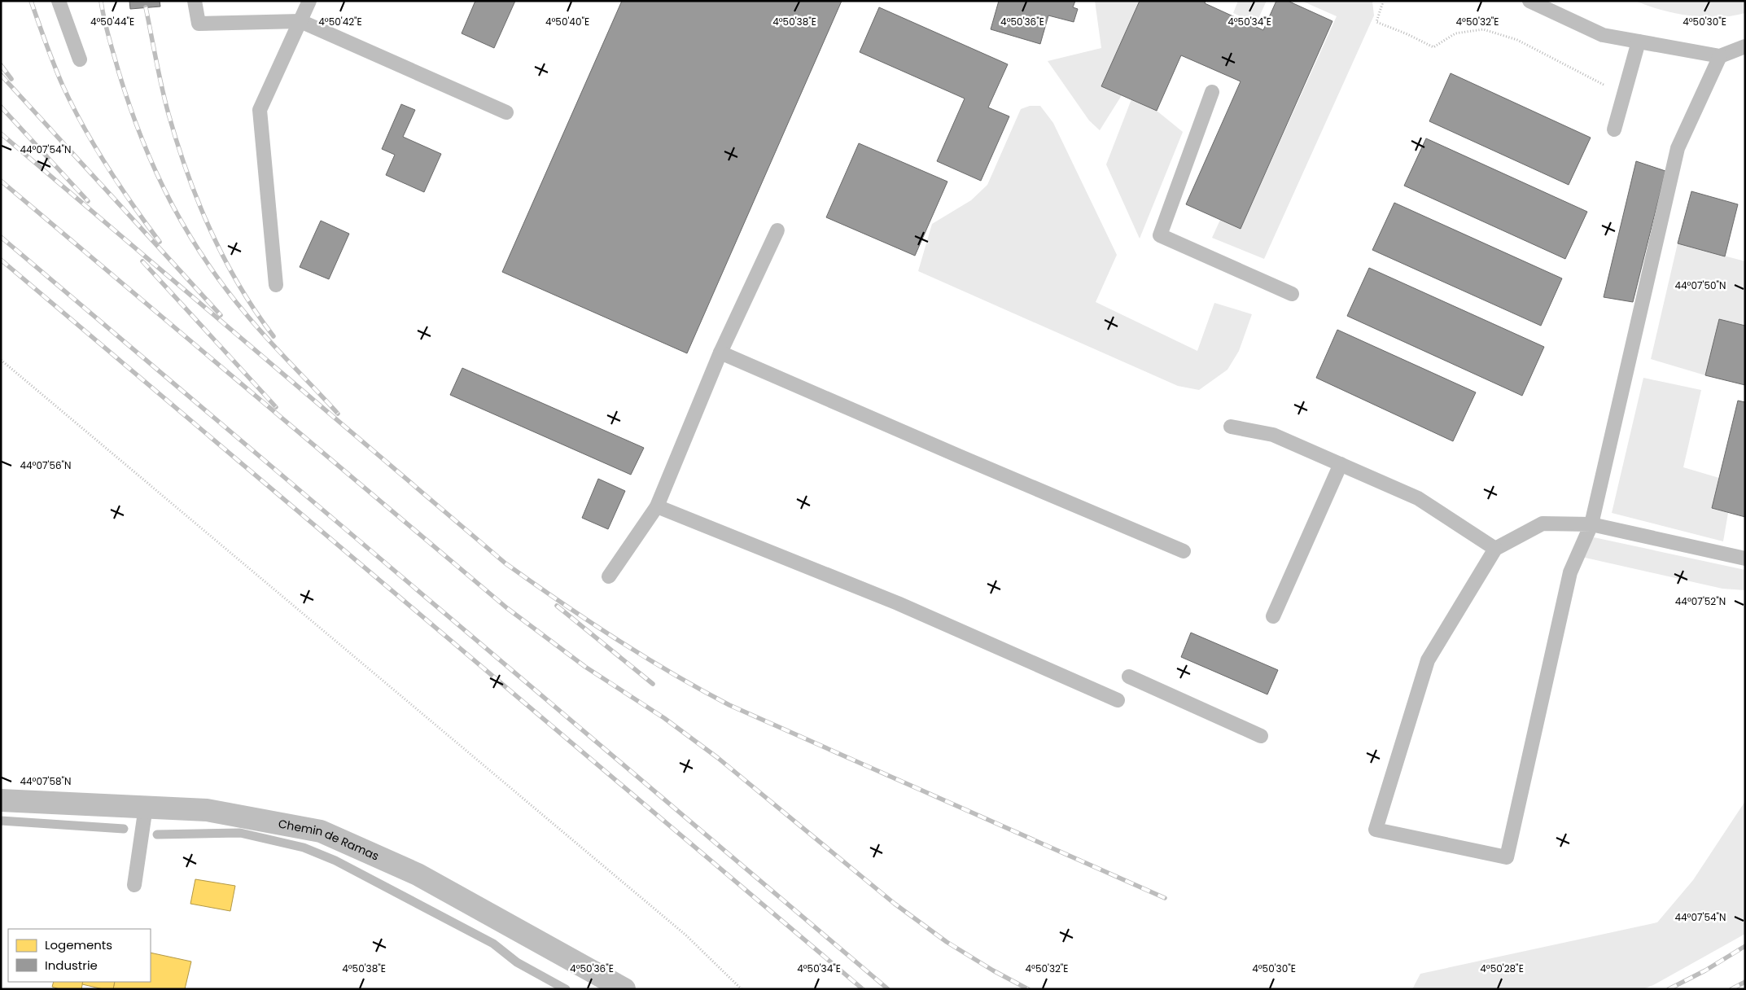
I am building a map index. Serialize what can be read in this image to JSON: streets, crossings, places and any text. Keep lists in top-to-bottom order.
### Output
{
  "streets": {
    "street": ["Chemin de Ramas"]
  },
  "legend": ["Logements", "Industrie"],
  "coordinates": [
    "4°50'44\"E",
    "4°50'42\"E",
    "4°50'40\"E",
    "4°50'38\"E",
    "4°50'36\"E",
    "4°50'34\"E",
    "4°50'32\"E",
    "4°50'30\"E",
    "44°07'54\"N",
    "44°07'50\"N",
    "44°07'56\"N",
    "44°07'52\"N",
    "44°07'58\"N",
    "4°50'28\"E"
  ]
}
